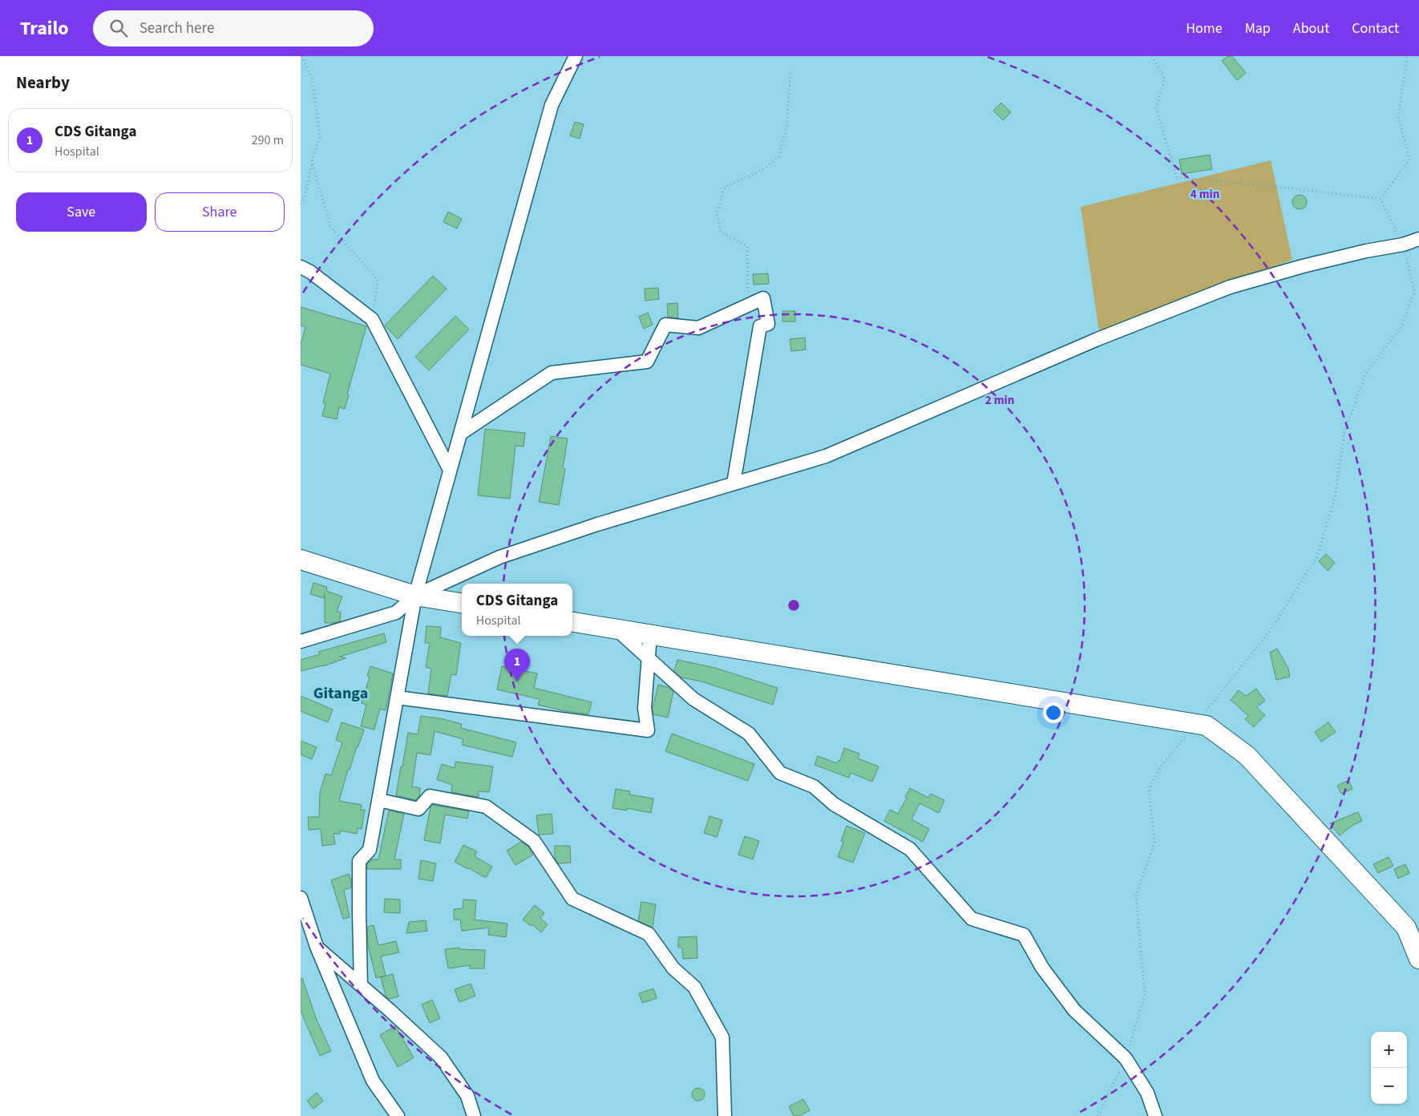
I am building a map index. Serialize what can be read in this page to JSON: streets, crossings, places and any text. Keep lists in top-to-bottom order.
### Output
{
  "districts": ["Gitanga"],
  "page": {
    "header": "Trailo",
    "search": "Search here",
    "nav": [
      "Home",
      "Map",
      "About",
      "Contact"
    ],
    "heading": "Nearby",
    "list": [
      {
        "mark": "1",
        "name": "CDS Gitanga",
        "note": "Hospital",
        "value": "290 m"
      }
    ],
    "buttons": ["Save", "Share"],
    "popup": ["CDS Gitanga", "Hospital"],
    "pins": "1",
    "map_buttons": ["+", "−"]
  },
  "rings": ["4 min", "2 min"]
}
